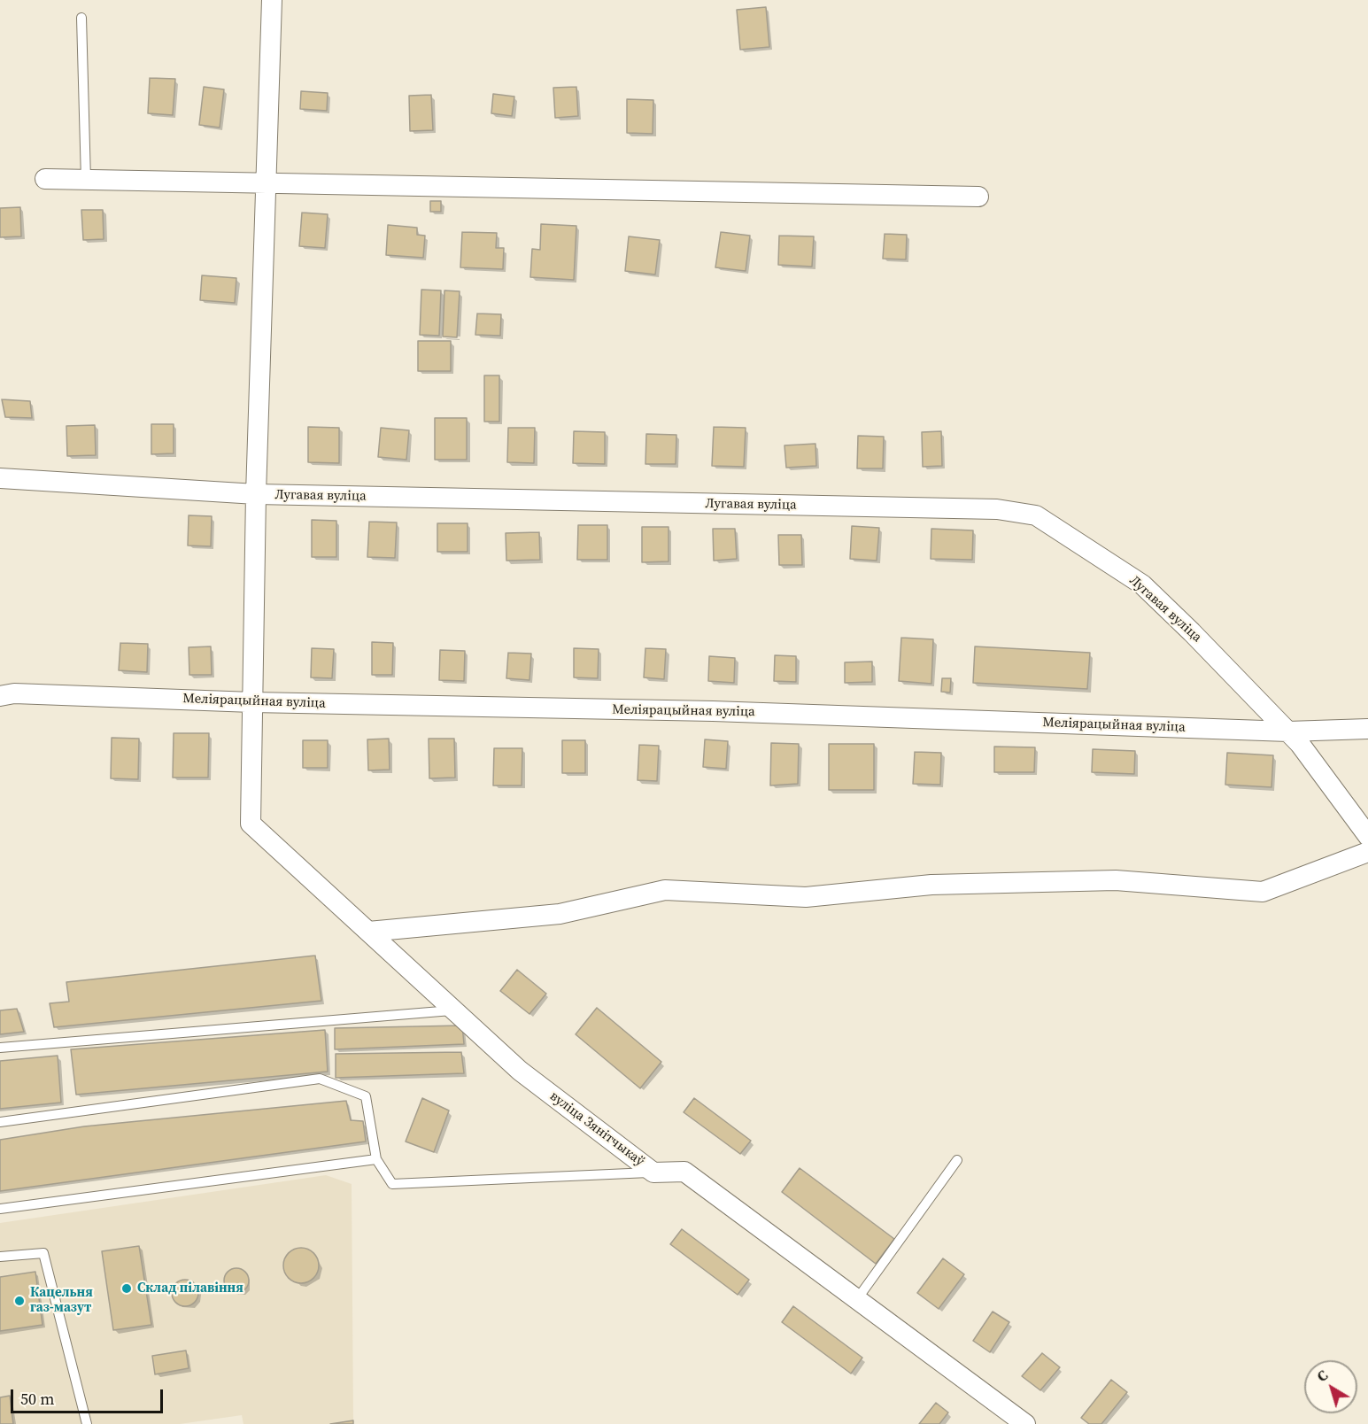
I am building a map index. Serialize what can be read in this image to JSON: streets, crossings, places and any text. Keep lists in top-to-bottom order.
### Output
{
  "streets": {
    "street": ["Лугавая вуліца", "Меліярацыйная вуліца", "вуліца Зянітчыкаў"]
  },
  "crossings": [
    ["Лугавая вуліца", "Меліярацыйная вуліца"],
    ["Меліярацыйная вуліца", "вуліца Зянітчыкаў"]
  ],
  "places": ["Склад пілавіння", "Кацельня газ-мазут"],
  "scale_bar": "50 m",
  "north": "top left"
}
